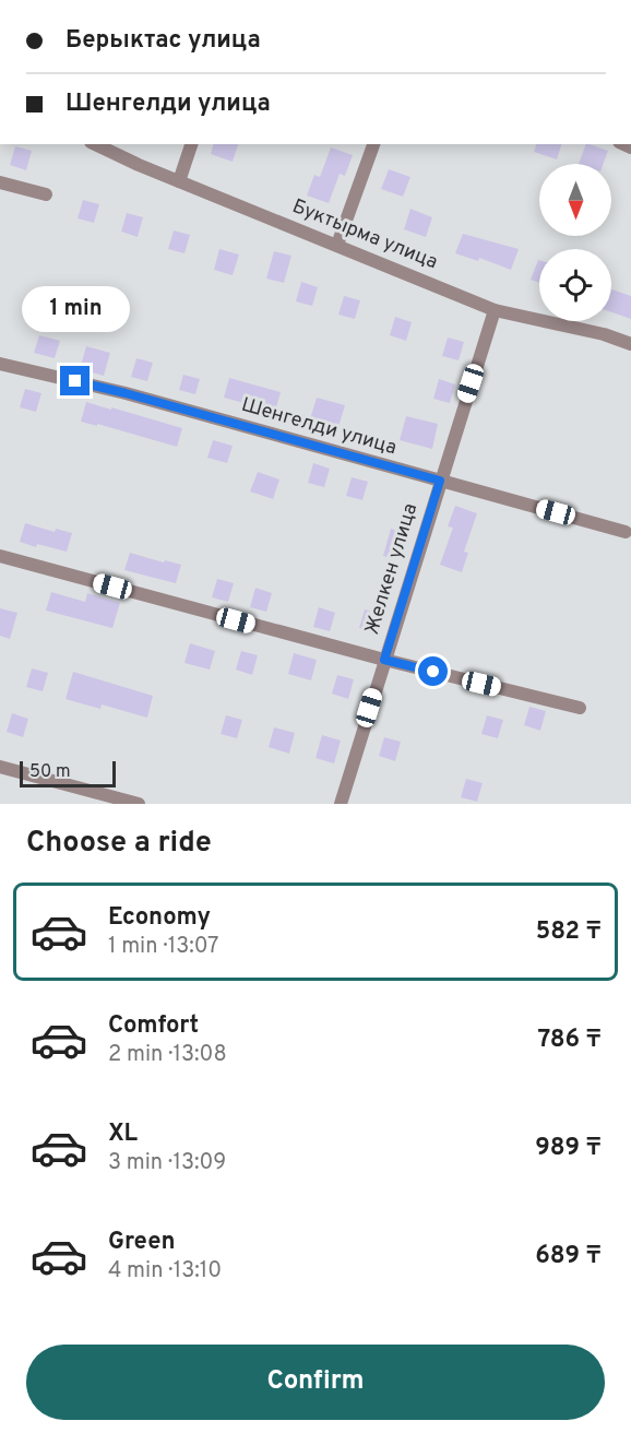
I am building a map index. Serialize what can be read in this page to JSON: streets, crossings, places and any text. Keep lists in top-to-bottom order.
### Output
{
  "streets": {
    "street": ["Буктырма улица", "Шенгелди улица", "Желкен улица"]
  },
  "crossings": [
    ["Буктырма улица", "Желкен улица"],
    ["Шенгелди улица", "Желкен улица"]
  ],
  "scale_bar": "50 m",
  "north": "bottom",
  "page": {
    "banner": ["Берыктас улица", "Шенгелди улица"],
    "bubble": "1 min",
    "scale": "50 m",
    "heading": "Choose a ride",
    "list": [
      {
        "name": "Economy",
        "note": "1 min · 13:07",
        "value": "582 ₸"
      },
      {
        "name": "Comfort",
        "note": "2 min · 13:08",
        "value": "786 ₸"
      },
      {
        "name": "XL",
        "note": "3 min · 13:09",
        "value": "989 ₸"
      },
      {
        "name": "Green",
        "note": "4 min · 13:10",
        "value": "689 ₸"
      }
    ],
    "buttons": "Confirm"
  }
}
